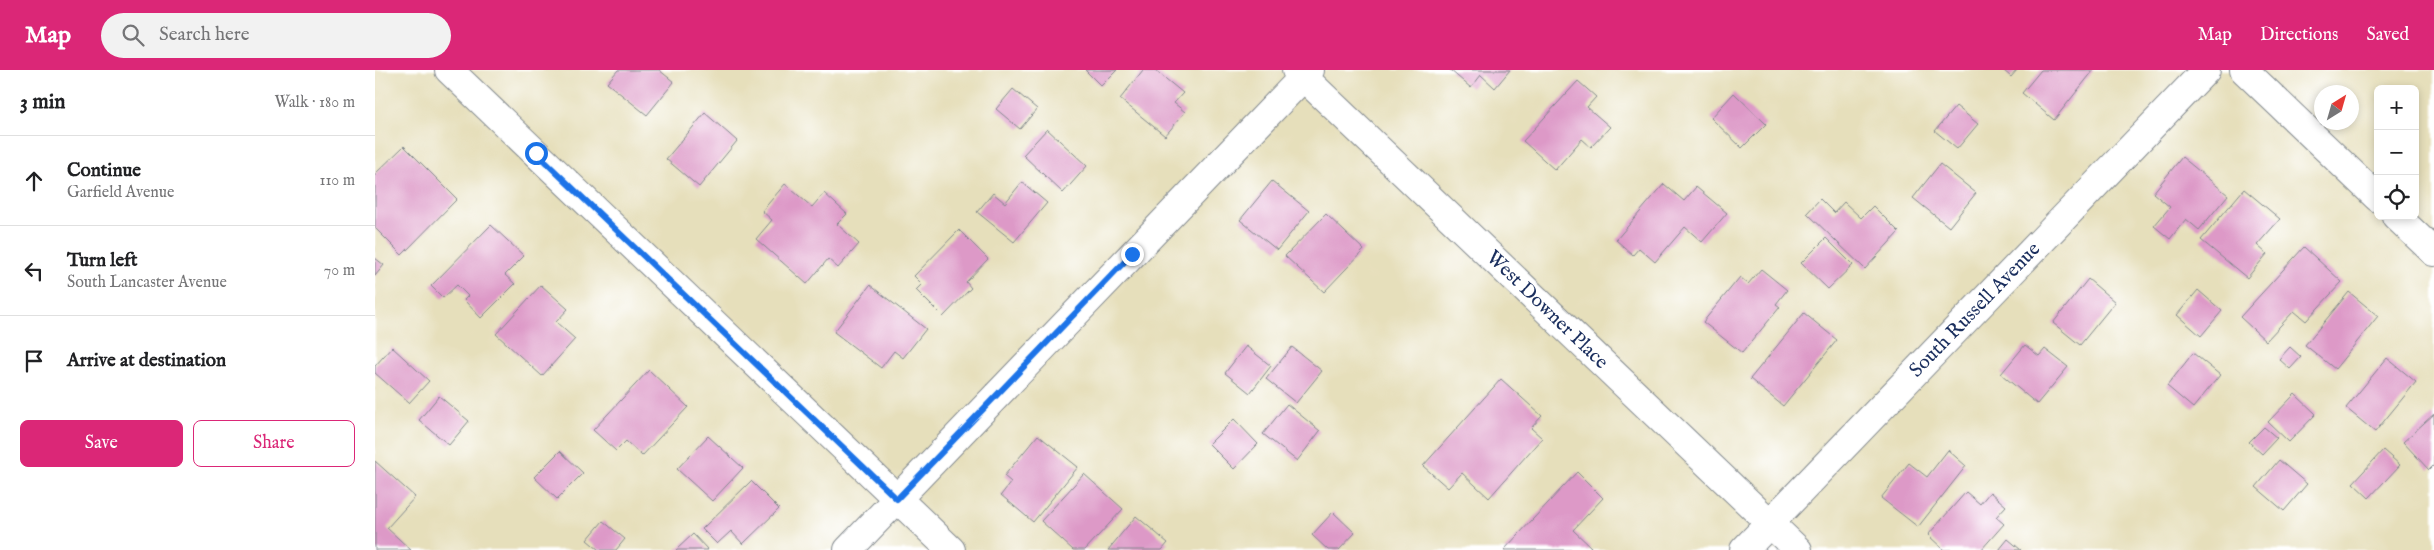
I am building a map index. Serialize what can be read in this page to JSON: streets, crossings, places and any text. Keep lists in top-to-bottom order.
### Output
{
  "streets": {
    "street": ["West Downer Place", "South Russell Avenue"]
  },
  "crossings": [
    ["West Downer Place", "South Russell Avenue"]
  ],
  "north": "top right",
  "page": {
    "header": "Map",
    "search": "Search here",
    "nav": ["Map", "Directions", "Saved"],
    "heading": ["3 min", "Walk · 180 m"],
    "map_buttons": ["+", "−"],
    "list": [
      ["Continue", "Garfield Avenue", "110 m"],
      ["Turn left", "South Lancaster Avenue", "70 m"],
      "Arrive at destination"
    ],
    "buttons": ["Save", "Share"]
  }
}
